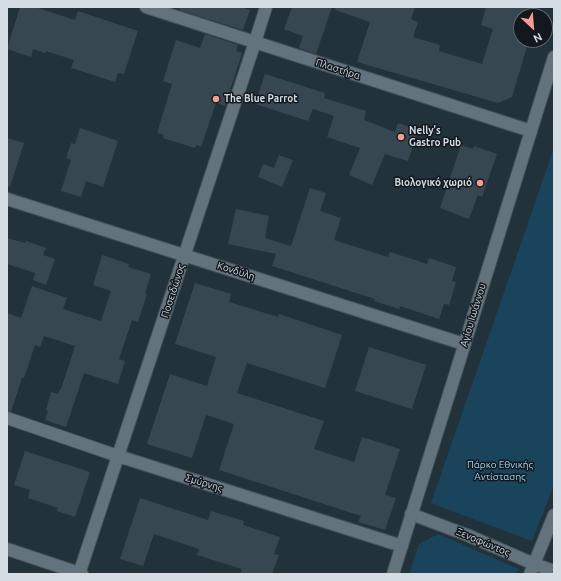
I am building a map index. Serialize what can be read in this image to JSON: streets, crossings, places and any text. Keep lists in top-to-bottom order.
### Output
{
  "streets": {
    "street": [
      "Πλαστήρα",
      "Κονδύλη",
      "Ποσειδώνος",
      "Αγίου Ιωάννου",
      "Σμύρνης",
      "Ξενοφώντος"
    ]
  },
  "crossings": [
    ["Πλαστήρα", "Ποσειδώνος"],
    ["Πλαστήρα", "Αγίου Ιωάννου"],
    ["Κονδύλη", "Ποσειδώνος"],
    ["Κονδύλη", "Αγίου Ιωάννου"],
    ["Ποσειδώνος", "Σμύρνης"],
    ["Αγίου Ιωάννου", "Σμύρνης"],
    ["Αγίου Ιωάννου", "Ξενοφώντος"]
  ],
  "parks": ["Πάρκο Εθνικής Αντίστασης"],
  "places": ["The Blue Parrot", "Nelly's Gastro Pub", "Βιολογικό χωριό"],
  "north": "bottom right"
}
